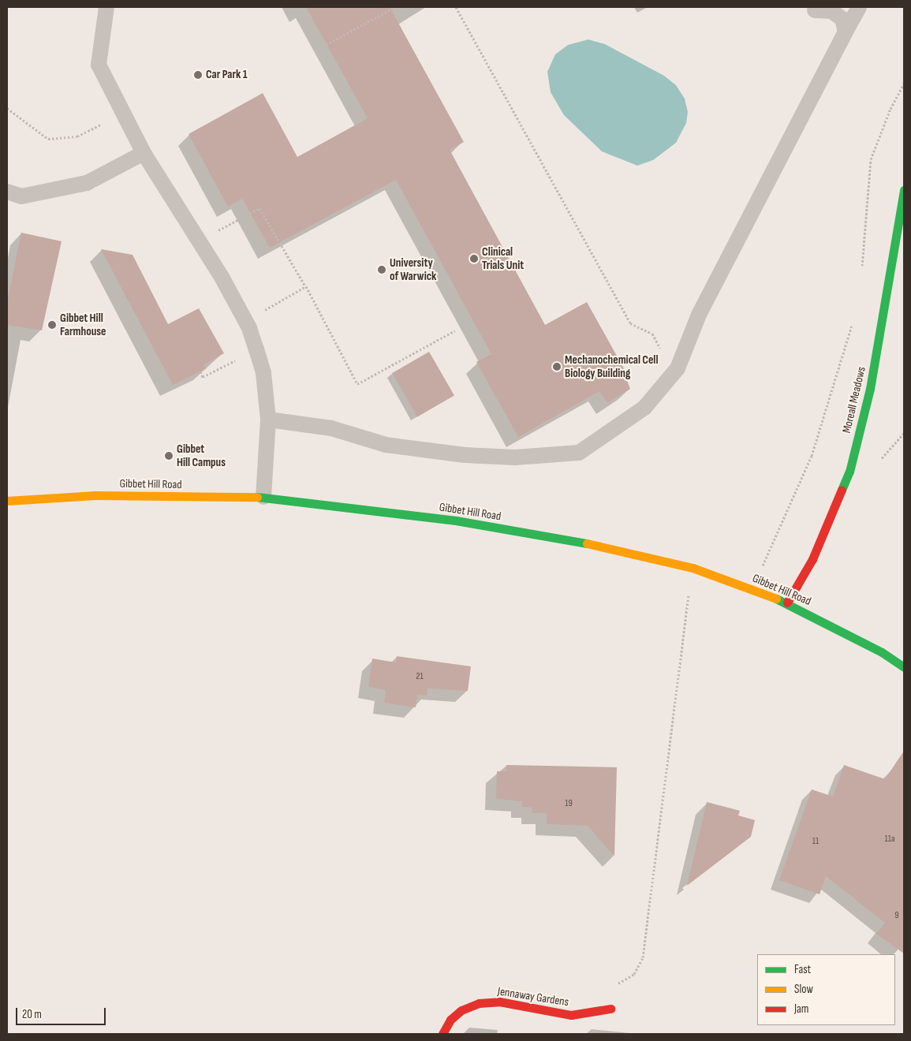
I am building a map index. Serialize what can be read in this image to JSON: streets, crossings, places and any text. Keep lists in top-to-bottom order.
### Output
{
  "streets": {
    "street": ["Moreall Meadows", "Gibbet Hill Road", "Jennaway Gardens"]
  },
  "crossings": [
    ["Moreall Meadows", "Gibbet Hill Road"]
  ],
  "places": [
    "Car Park 1",
    "Clinical Trials Unit",
    "University of Warwick",
    "Gibbet Hill Farmhouse",
    "Mechanochemical Cell Biology Building",
    "Gibbet Hill Campus"
  ],
  "house_numbers": [
    "21",
    "19",
    "11a",
    "11",
    "9"
  ],
  "legend": ["Fast", "Slow", "Jam"],
  "scale_bar": "20 m"
}
